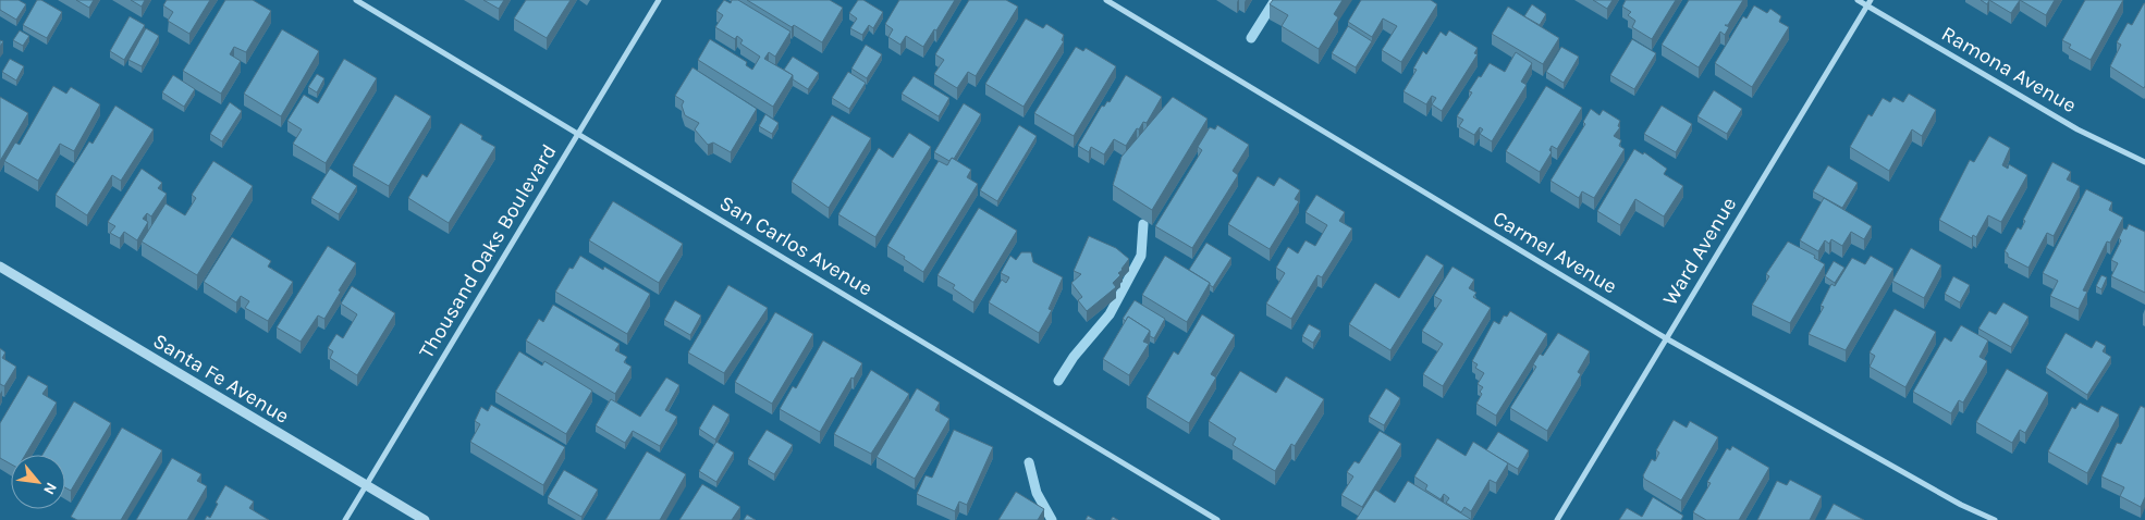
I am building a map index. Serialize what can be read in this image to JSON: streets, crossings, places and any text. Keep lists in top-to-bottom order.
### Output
{
  "streets": {
    "street": [
      "Ramona Avenue",
      "San Carlos Avenue",
      "Thousand Oaks Boulevard",
      "Ward Avenue",
      "Carmel Avenue",
      "Santa Fe Avenue"
    ]
  },
  "crossings": [
    ["Ramona Avenue", "Ward Avenue"],
    ["San Carlos Avenue", "Thousand Oaks Boulevard"],
    ["Thousand Oaks Boulevard", "Santa Fe Avenue"],
    ["Ward Avenue", "Carmel Avenue"]
  ],
  "north": "bottom right"
}
